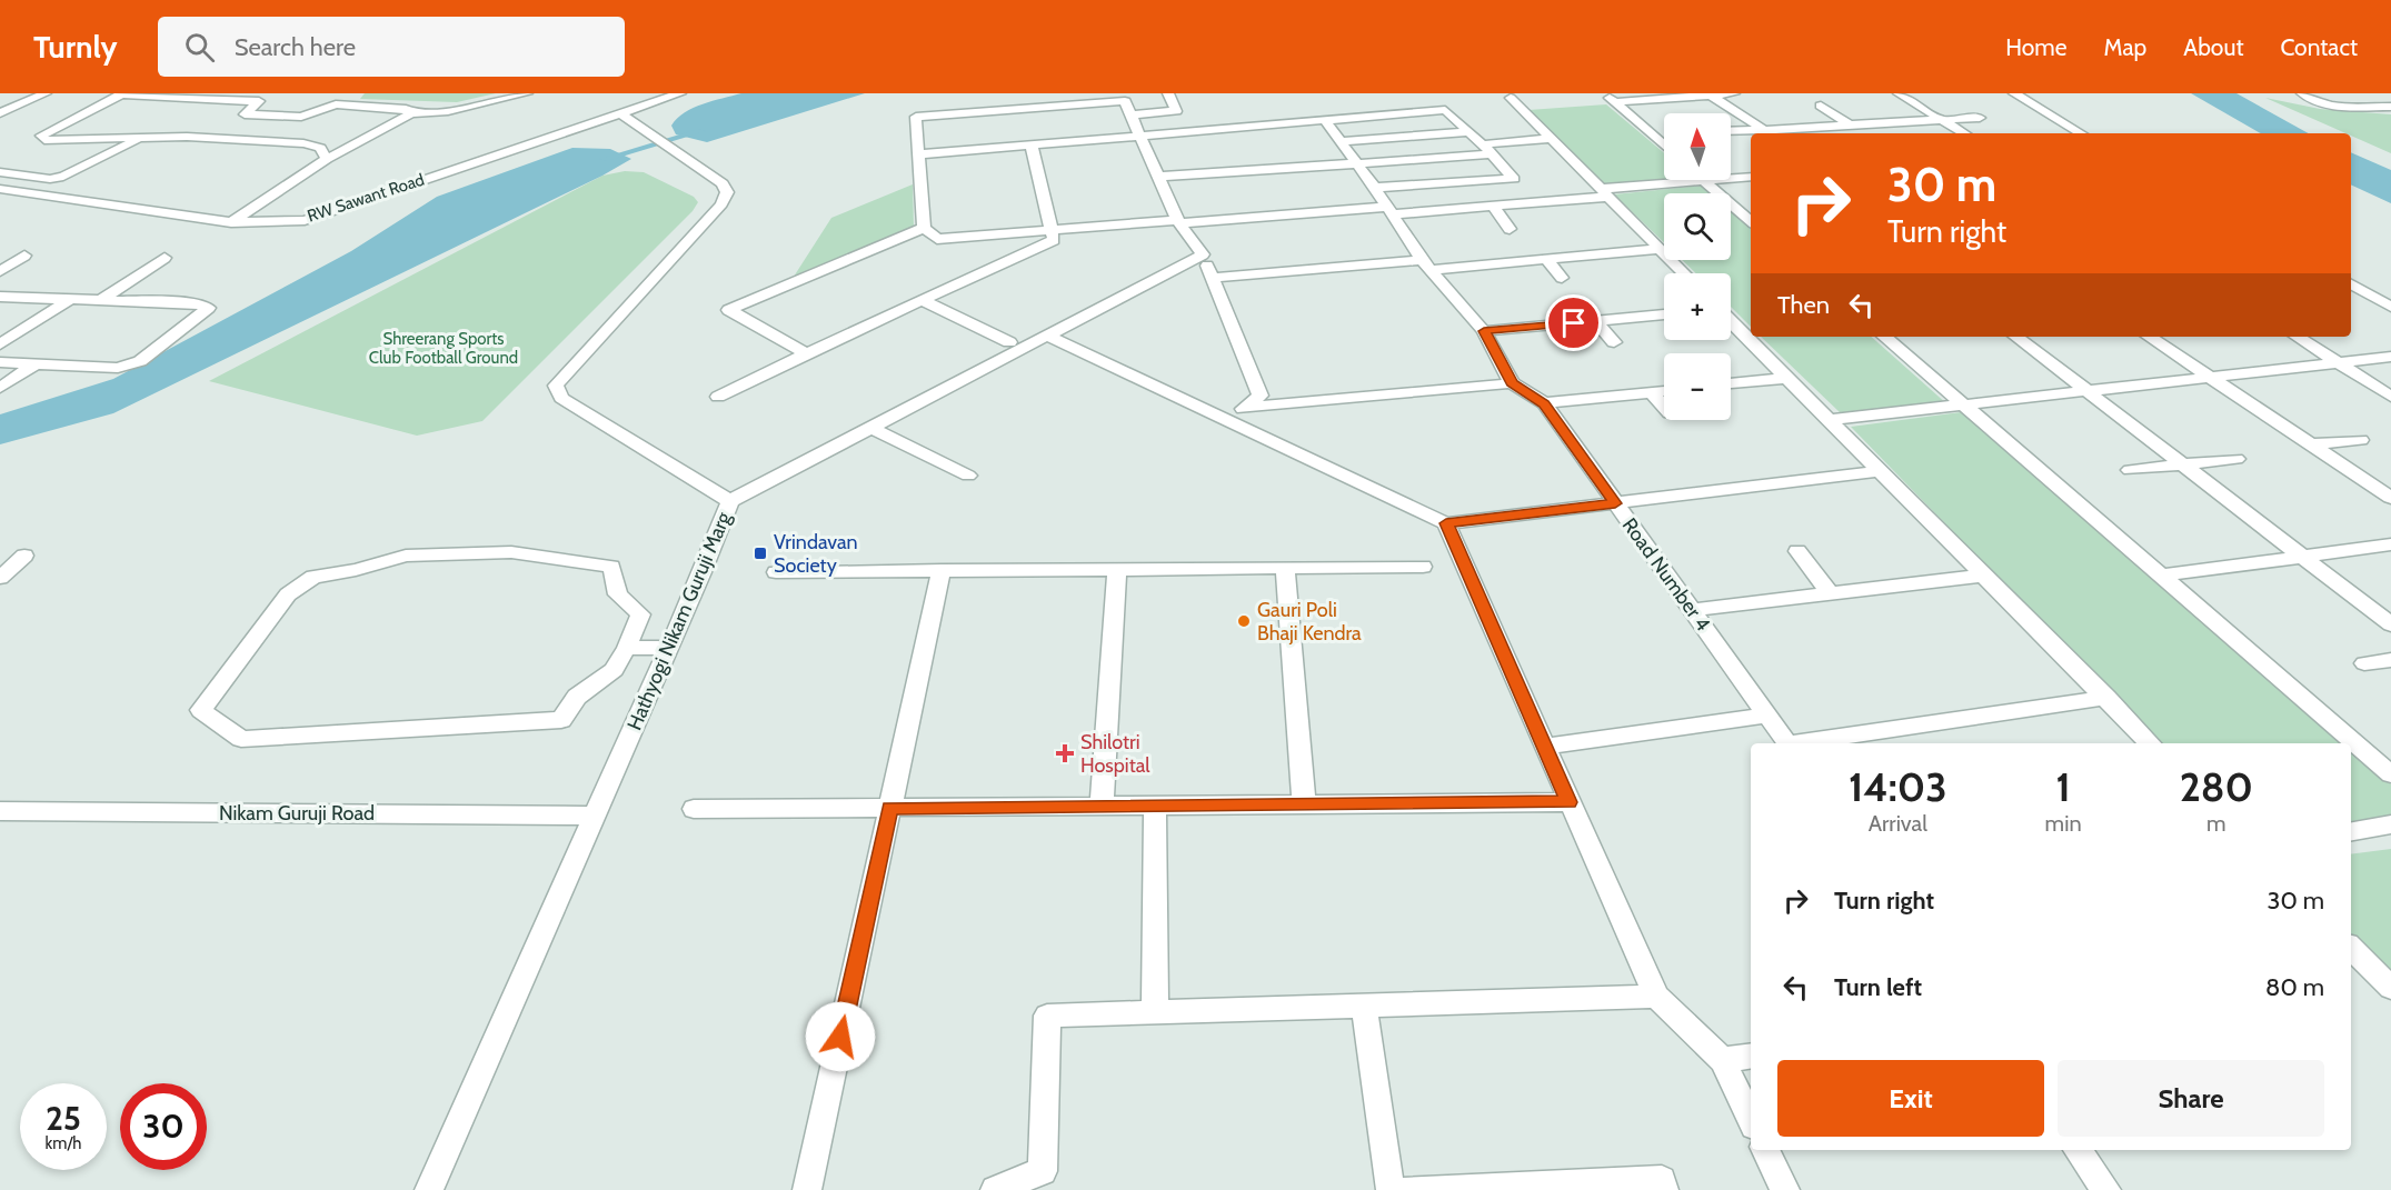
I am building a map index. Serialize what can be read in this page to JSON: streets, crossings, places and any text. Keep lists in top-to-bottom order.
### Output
{
  "streets": {
    "street": [
      "RW Sawant Road",
      "Road Number 4",
      "Hathyogi Nikam Guruji Marg",
      "Nikam Guruji Road"
    ]
  },
  "crossings": [
    ["RW Sawant Road", "Hathyogi Nikam Guruji Marg"],
    ["Hathyogi Nikam Guruji Marg", "Nikam Guruji Road"]
  ],
  "parks": ["Shreerang Sports Club Football Ground"],
  "places": {
    "transit": ["Vrindavan Society"],
    "other": ["Gauri Poli Bhaji Kendra"],
    "health": ["Shilotri Hospital"]
  },
  "north": "top",
  "page": {
    "header": "Turnly",
    "search": "Search here",
    "nav": [
      "Home",
      "Map",
      "About",
      "Contact"
    ],
    "map_buttons": ["+", "−"],
    "turn": ["30 m", "Turn right"],
    "then": "Then",
    "eta": [
      "14:03",
      "Arrival",
      "1",
      "min",
      "280",
      "m"
    ],
    "list": [
      {
        "name": "Turn right",
        "value": "30 m"
      },
      {
        "name": "Turn left",
        "value": "80 m"
      }
    ],
    "buttons": ["Exit", "Share"],
    "speed": "25 km/h",
    "limit": "30"
  }
}
